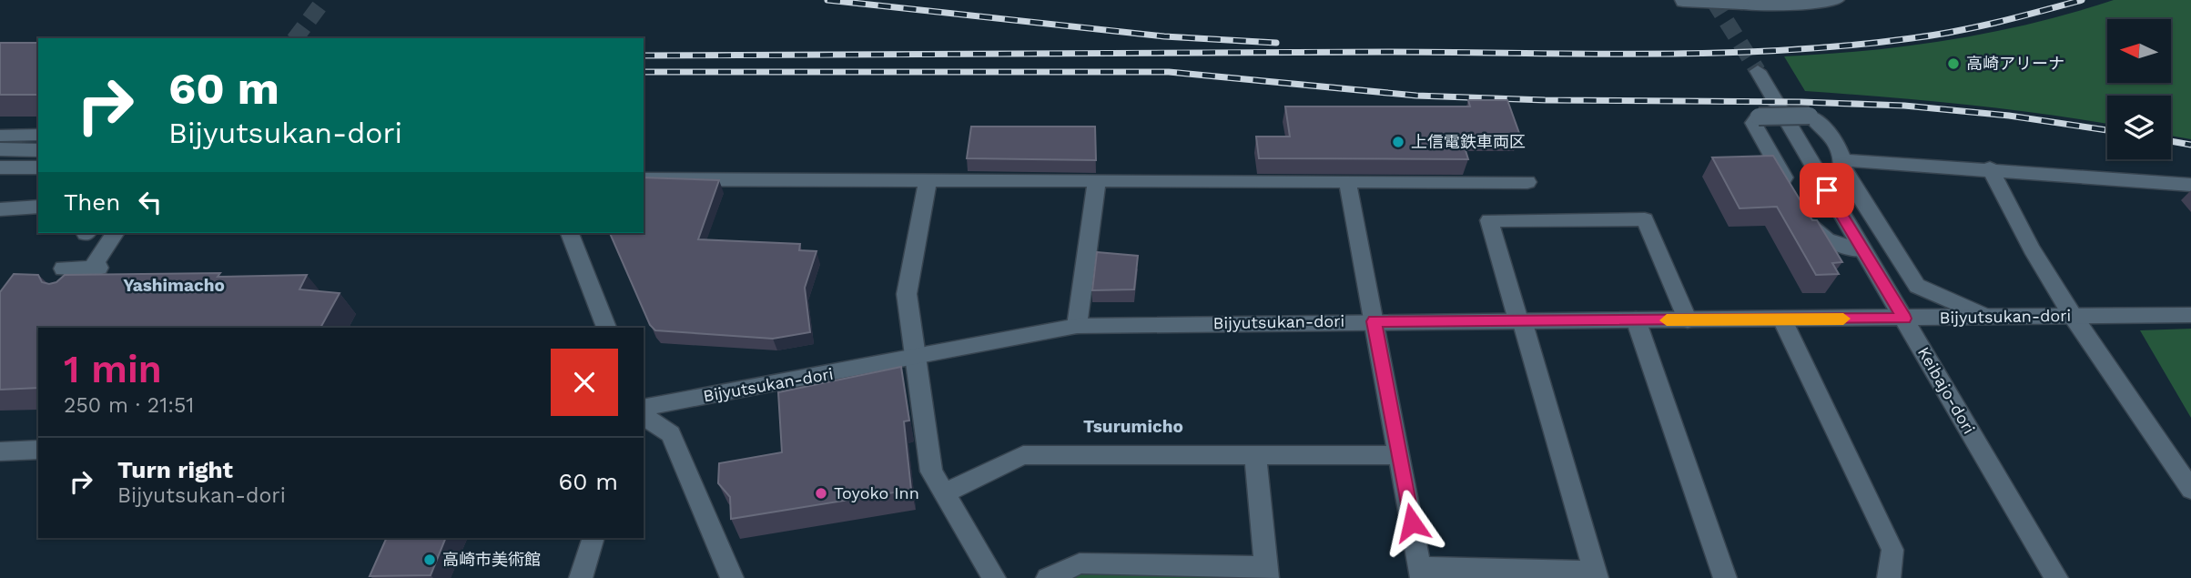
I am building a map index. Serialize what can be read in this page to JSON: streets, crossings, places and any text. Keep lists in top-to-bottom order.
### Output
{
  "streets": {
    "street": ["Bijyutsukan-dori", "Keibajo-dori"]
  },
  "crossings": [
    ["Bijyutsukan-dori", "Keibajo-dori"]
  ],
  "districts": ["Yashimacho", "Tsurumicho"],
  "places": [
    "高崎アリーナ",
    "上信電鉄車両区",
    "Toyoko Inn",
    "高崎市美術館"
  ],
  "north": "left",
  "page": {
    "turn": ["60 m", "Bijyutsukan-dori"],
    "then": "Then",
    "heading": ["1 min", "250 m · 21:51"],
    "list": [
      {
        "name": "Turn right",
        "note": "Bijyutsukan-dori",
        "value": "60 m"
      }
    ]
  }
}
